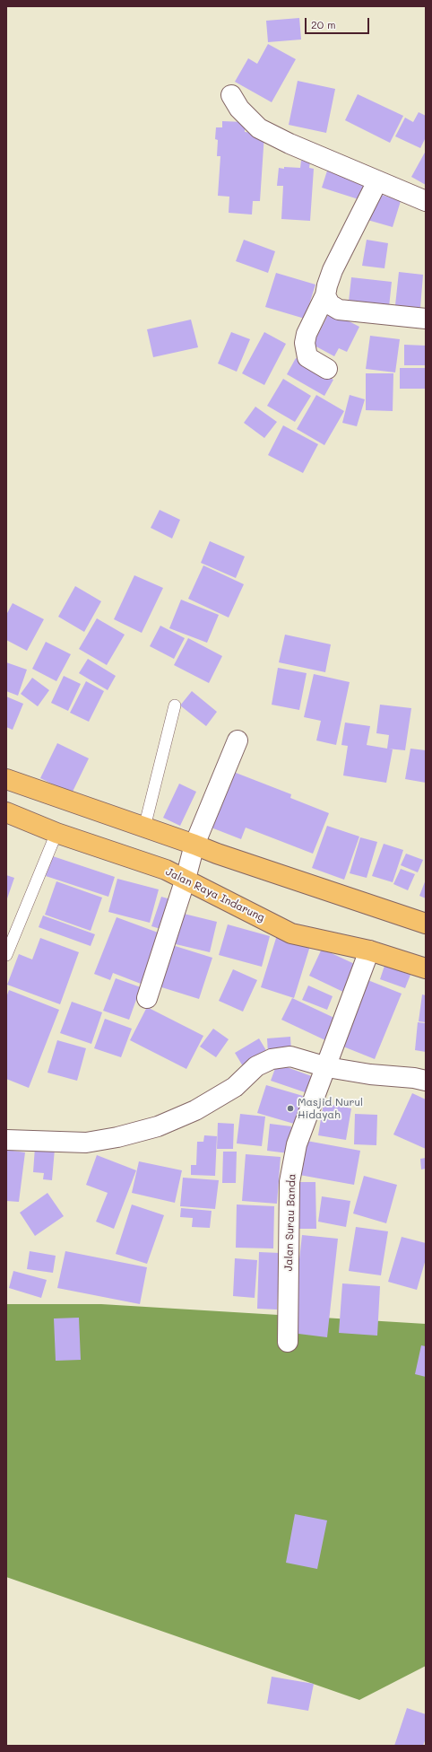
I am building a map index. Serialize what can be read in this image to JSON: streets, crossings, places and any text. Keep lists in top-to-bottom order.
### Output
{
  "streets": {
    "highway": ["Jalan Raya Indarung"],
    "street": ["Jalan Surau Banda"]
  },
  "crossings": [
    ["Jalan Raya Indarung", "Jalan Surau Banda"]
  ],
  "places": ["Masjid Nurul Hidayah"],
  "scale_bar": "20 m"
}
